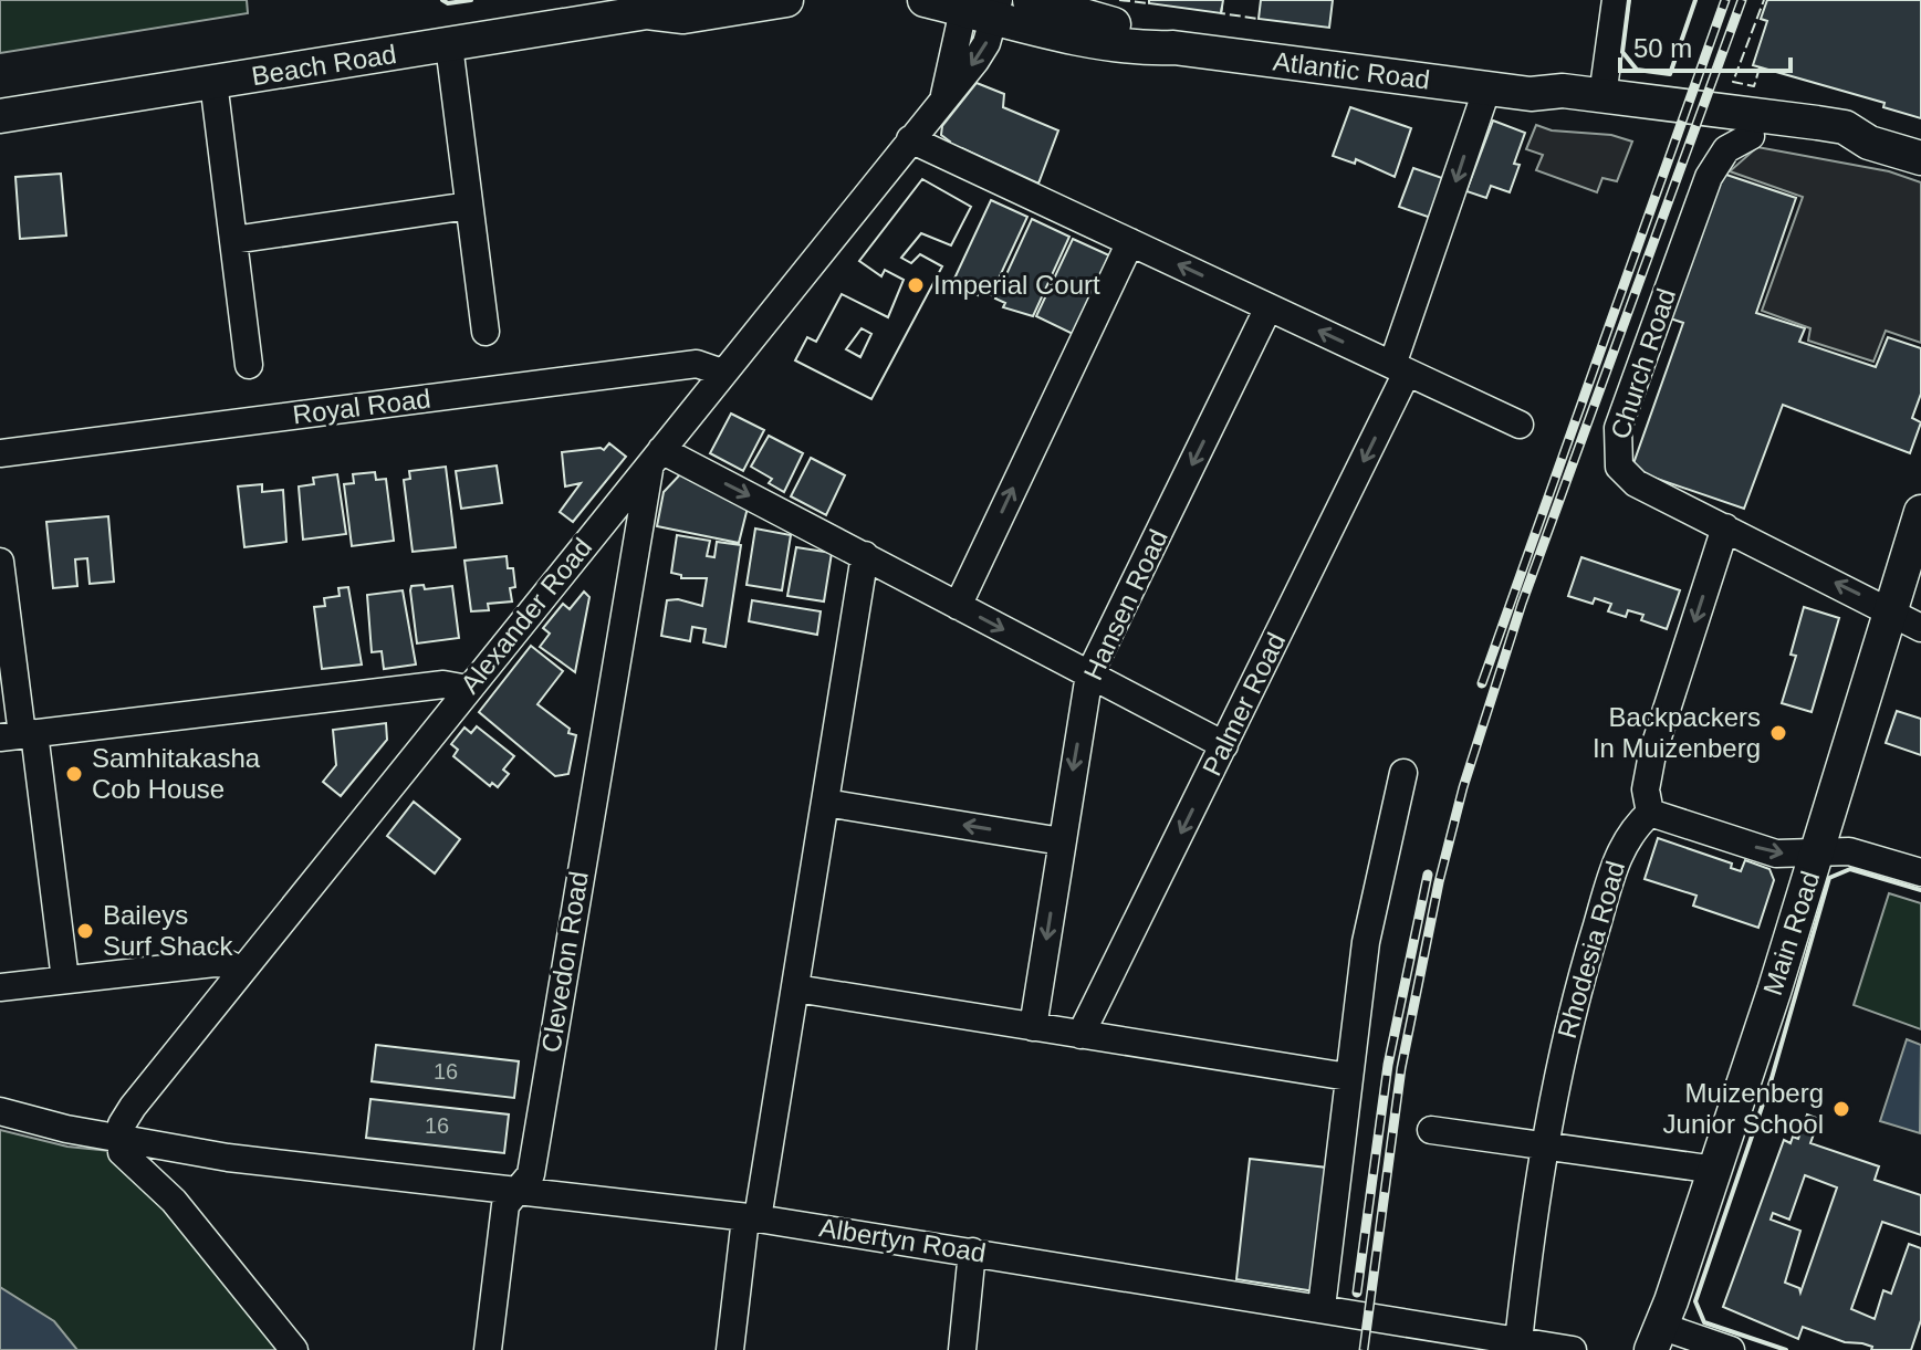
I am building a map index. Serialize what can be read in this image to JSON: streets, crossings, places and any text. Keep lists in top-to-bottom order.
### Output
{
  "streets": {
    "main road": ["Beach Road", "Atlantic Road", "Main Road"],
    "street": [
      "Church Road",
      "Royal Road",
      "Hansen Road",
      "Alexander Road",
      "Palmer Road",
      "Rhodesia Road",
      "Clevedon Road",
      "Albertyn Road"
    ]
  },
  "crossings": [
    ["Atlantic Road", "Church Road"],
    ["Atlantic Road", "Palmer Road"],
    ["Church Road", "Main Road"],
    ["Royal Road", "Alexander Road"],
    ["Alexander Road", "Clevedon Road"],
    ["Alexander Road", "Albertyn Road"],
    ["Rhodesia Road", "Albertyn Road"],
    ["Clevedon Road", "Albertyn Road"]
  ],
  "one_way": ["Palmer Road"],
  "places": [
    "Imperial Court",
    "Backpackers In Muizenberg",
    "Samhitakasha Cob House",
    "Baileys Surf Shack",
    "Muizenberg Junior School"
  ],
  "house_numbers": ["16", "16"],
  "scale_bar": "50 m"
}
